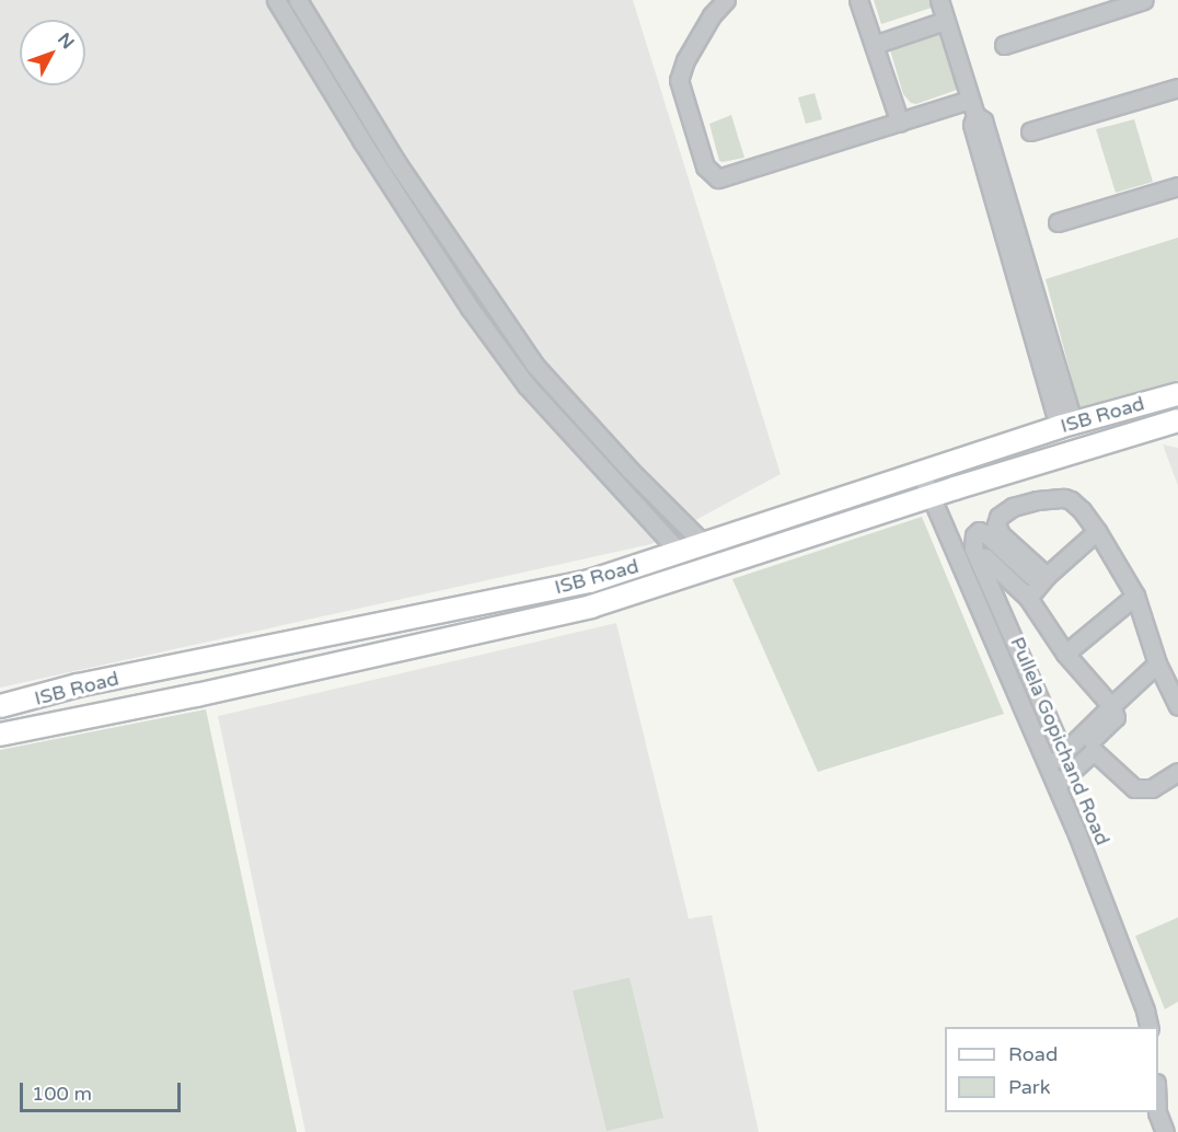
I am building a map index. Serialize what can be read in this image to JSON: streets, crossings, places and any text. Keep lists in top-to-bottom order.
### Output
{
  "streets": {
    "main road": ["ISB Road"],
    "street": ["Pullela Gopichand Road"]
  },
  "crossings": [
    ["ISB Road", "Pullela Gopichand Road"]
  ],
  "legend": ["Road", "Park"],
  "scale_bar": "100 m",
  "north": "top right"
}
